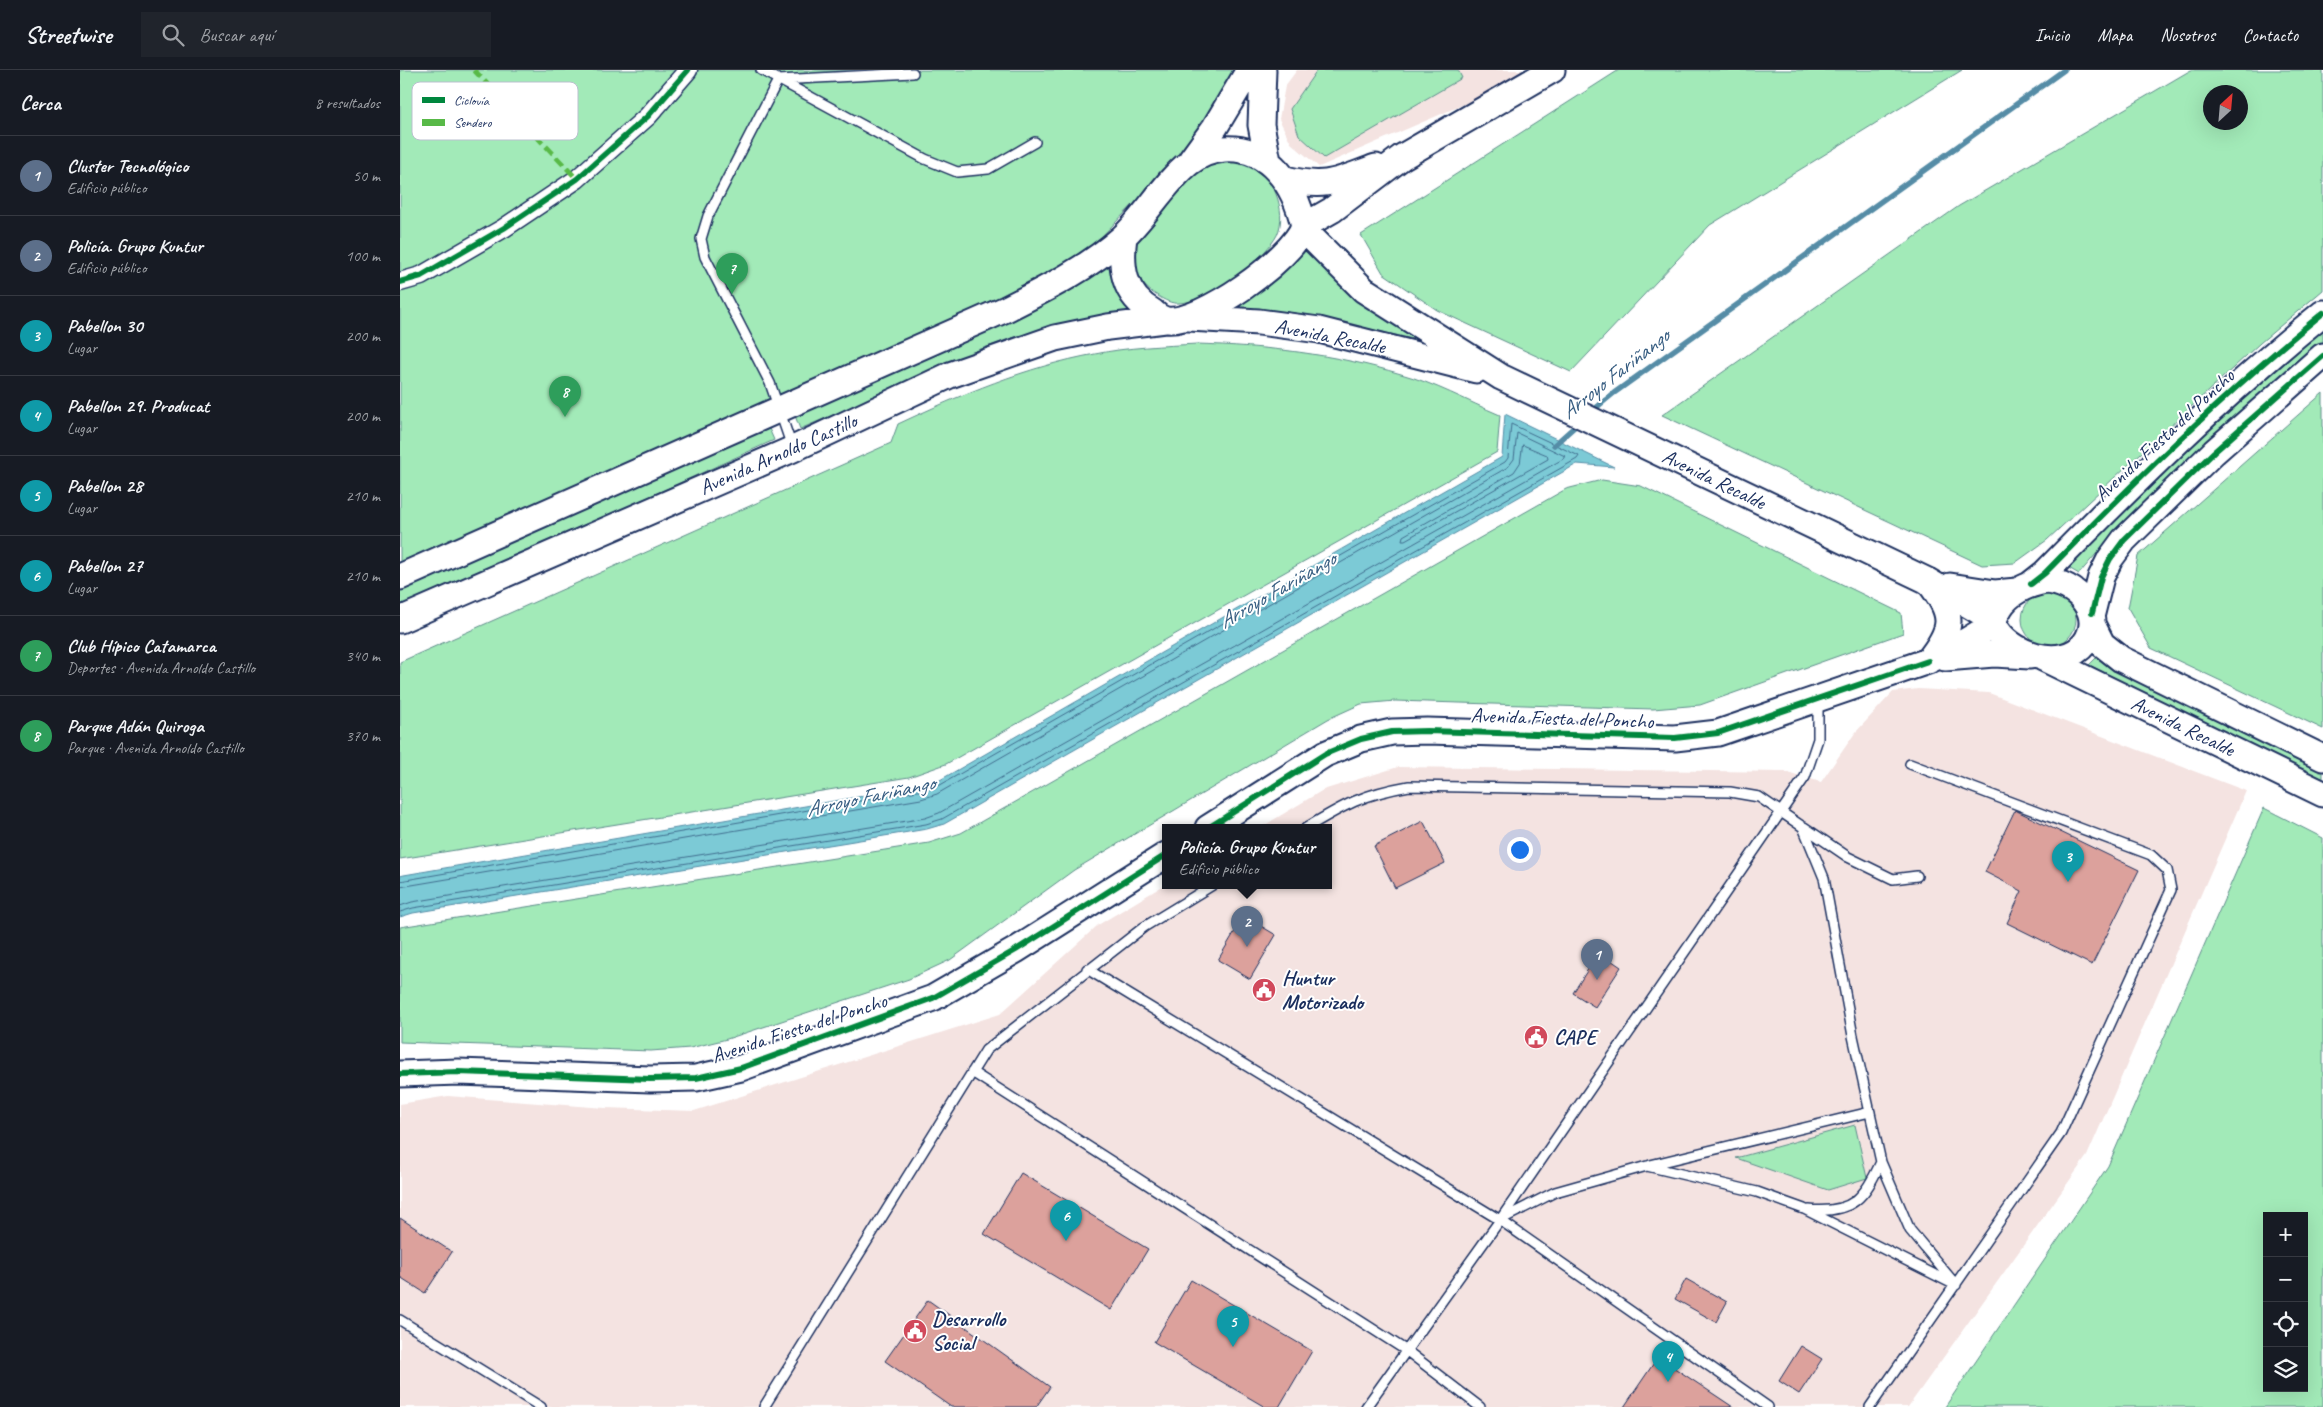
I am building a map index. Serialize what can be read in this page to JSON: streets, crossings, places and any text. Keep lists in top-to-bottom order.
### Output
{
  "streets": {
    "main road": ["Avenida Recalde", "Avenida Fiesta del Poncho", "Avenida Arnoldo Castillo"]
  },
  "crossings": [
    ["Avenida Recalde", "Avenida Fiesta del Poncho"],
    ["Avenida Recalde", "Avenida Arnoldo Castillo"]
  ],
  "water": ["Arroyo Fariñango"],
  "places": {
    "public building": ["Huntur Motorizado", "CAPE", "Desarrollo Social"]
  },
  "legend": ["Ciclovía", "Sendero"],
  "north": "top right",
  "page": {
    "header": "Streetwise",
    "search": "Buscar aquí",
    "nav": [
      "Inicio",
      "Mapa",
      "Nosotros",
      "Contacto"
    ],
    "heading": ["Cerca", "8 resultados"],
    "list": [
      {
        "mark": "1",
        "name": "Cluster Tecnológico",
        "note": "Edificio público",
        "value": "50 m"
      },
      {
        "mark": "2",
        "name": "Policía. Grupo Kuntur",
        "note": "Edificio público",
        "value": "100 m"
      },
      {
        "mark": "3",
        "name": "Pabellon 30",
        "note": "Lugar",
        "value": "200 m"
      },
      {
        "mark": "4",
        "name": "Pabellon 29. Producat",
        "note": "Lugar",
        "value": "200 m"
      },
      {
        "mark": "5",
        "name": "Pabellon 28",
        "note": "Lugar",
        "value": "210 m"
      },
      {
        "mark": "6",
        "name": "Pabellon 27",
        "note": "Lugar",
        "value": "210 m"
      },
      {
        "mark": "7",
        "name": "Club Hípico Catamarca",
        "note": "Deportes · Avenida Arnoldo Castillo",
        "value": "340 m"
      },
      {
        "mark": "8",
        "name": "Parque Adán Quiroga",
        "note": "Parque · Avenida Arnoldo Castillo",
        "value": "370 m"
      }
    ],
    "pins": [
      "7",
      "8",
      "3",
      "2",
      "1",
      "6",
      "5",
      "4"
    ],
    "popup": ["Policía. Grupo Kuntur", "Edificio público"],
    "map_buttons": ["+", "−"]
  }
}
